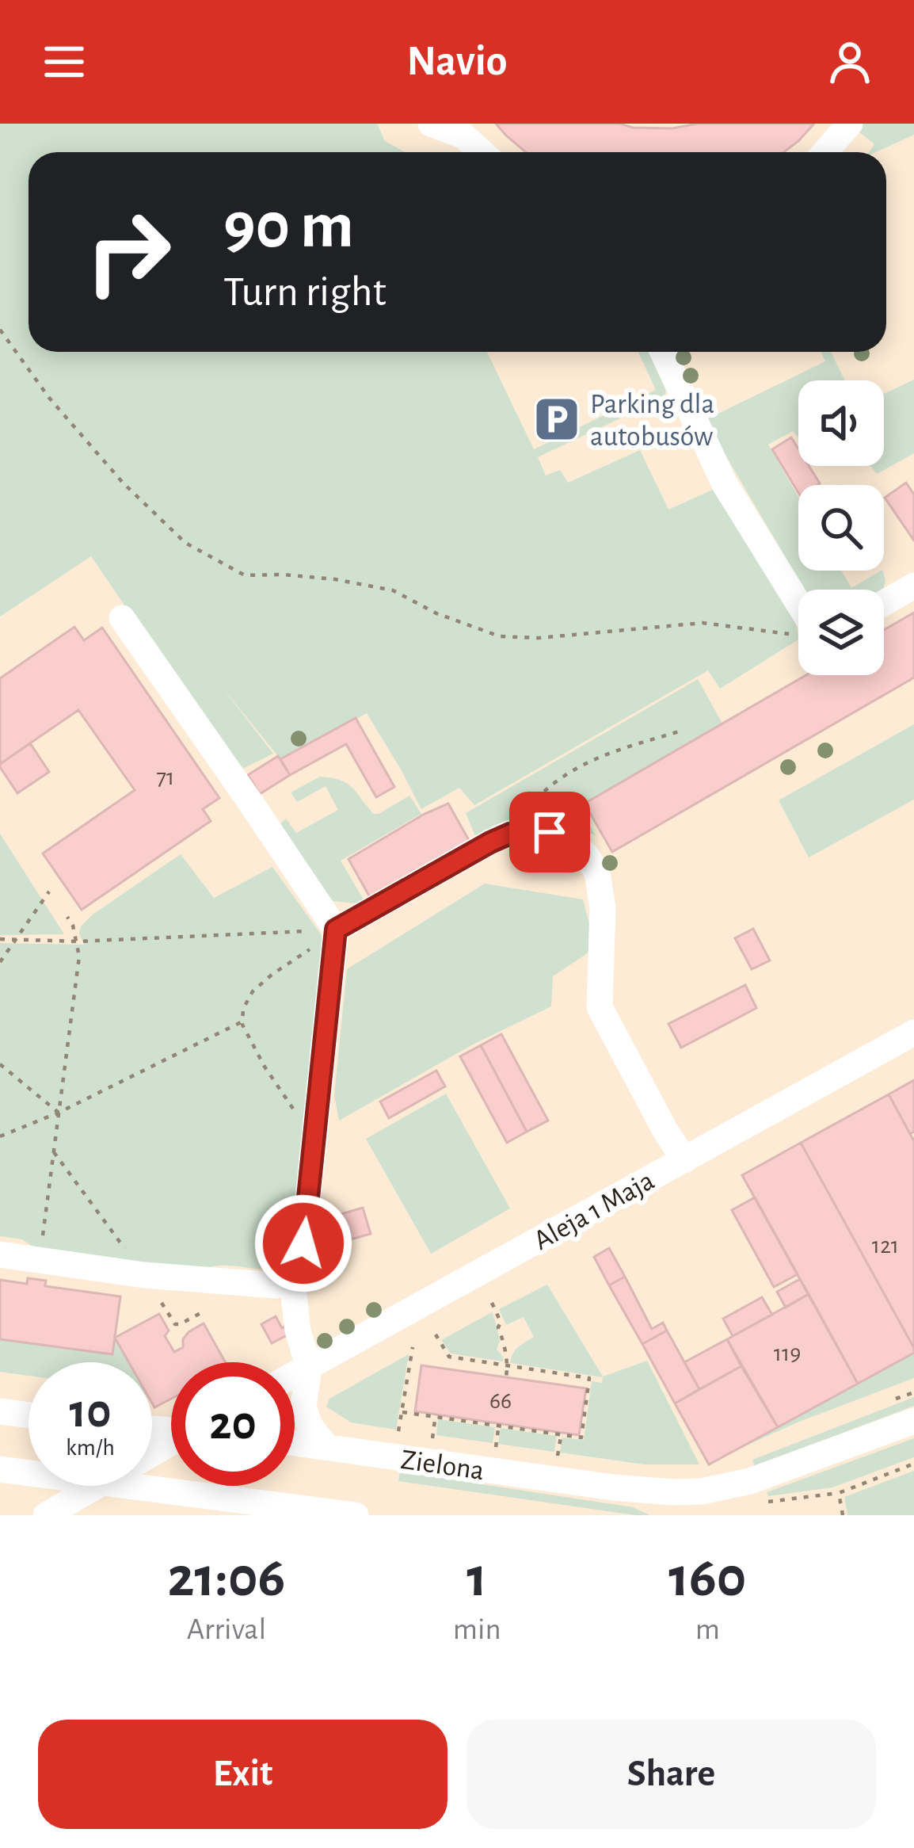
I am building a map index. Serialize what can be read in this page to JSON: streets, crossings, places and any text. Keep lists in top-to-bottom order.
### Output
{
  "streets": {
    "street": ["Aleja 1 Maja", "Zielona"]
  },
  "places": {
    "parking": ["Parking dla autobusów"]
  },
  "house_numbers": [
    "71",
    "121",
    "119",
    "66"
  ],
  "page": {
    "header": "Navio",
    "turn": ["90 m", "Turn right"],
    "speed": "10 km/h",
    "limit": "20",
    "eta": [
      "21:06",
      "Arrival",
      "1",
      "min",
      "160",
      "m"
    ],
    "buttons": ["Exit", "Share"]
  }
}
